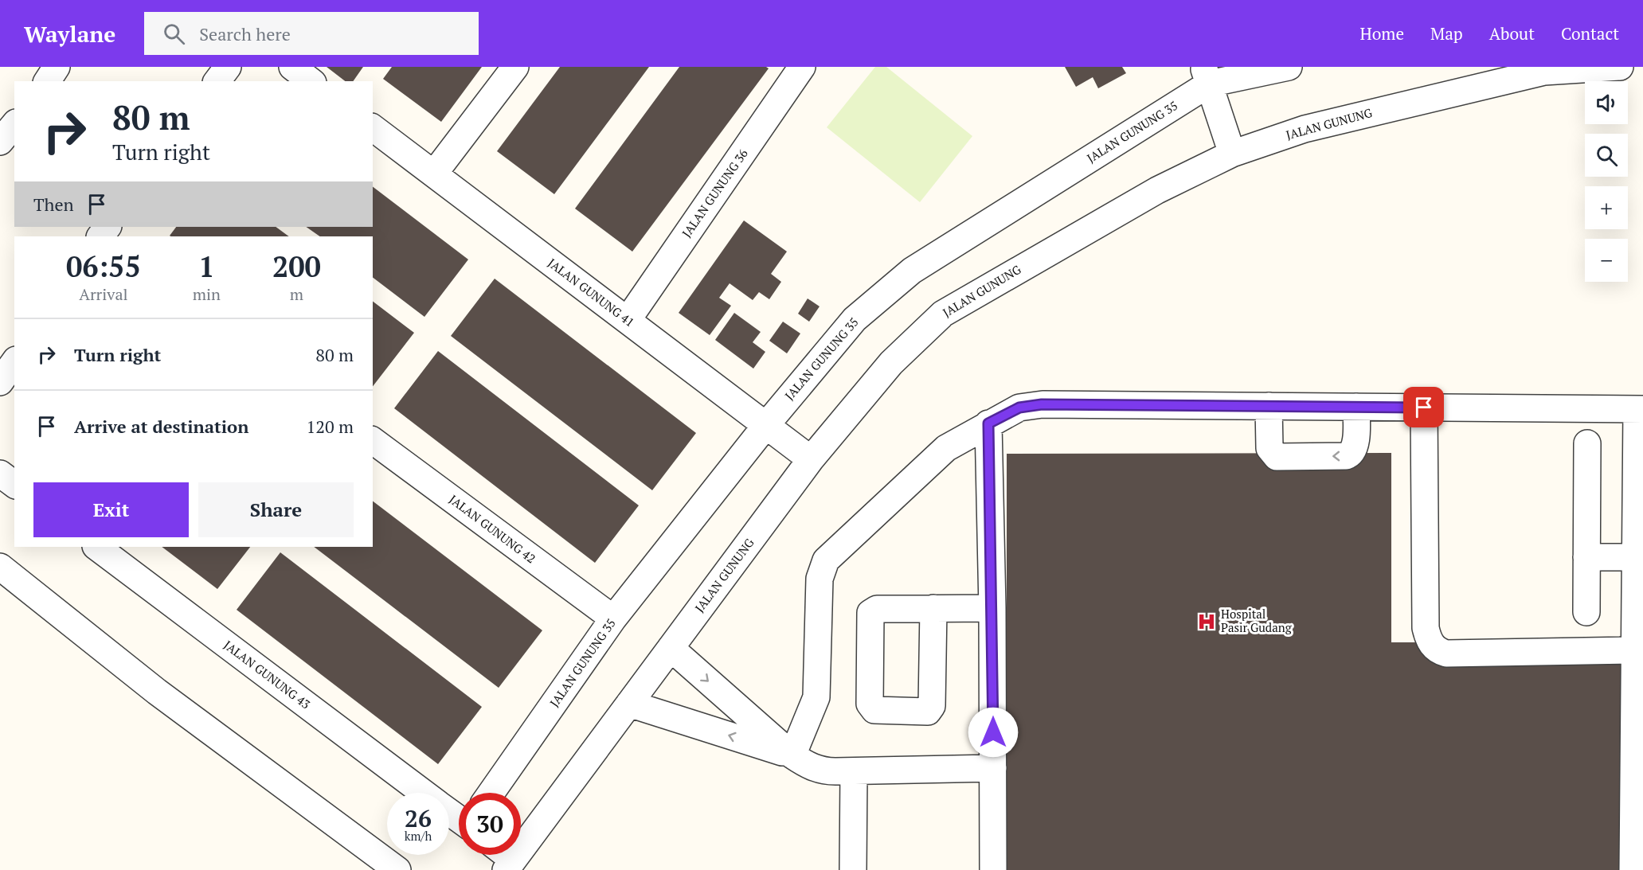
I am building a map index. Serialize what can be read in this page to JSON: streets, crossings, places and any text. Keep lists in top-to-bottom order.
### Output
{
  "streets": {
    "street": [
      "JALAN GUNUNG",
      "JALAN GUNUNG 35",
      "JALAN GUNUNG 36",
      "JALAN GUNUNG 41",
      "JALAN GUNUNG 42",
      "JALAN GUNUNG 43"
    ]
  },
  "crossings": [
    ["JALAN GUNUNG", "JALAN GUNUNG 41"],
    ["JALAN GUNUNG 35", "JALAN GUNUNG 41"],
    ["JALAN GUNUNG 35", "JALAN GUNUNG 42"],
    ["JALAN GUNUNG 36", "JALAN GUNUNG 41"]
  ],
  "places": {
    "hospital": ["Hospital Pasir Gudang"]
  },
  "page": {
    "header": "Waylane",
    "search": "Search here",
    "nav": [
      "Home",
      "Map",
      "About",
      "Contact"
    ],
    "map_buttons": ["+", "−"],
    "turn": ["80 m", "Turn right"],
    "then": "Then",
    "eta": [
      "06:55",
      "Arrival",
      "1",
      "min",
      "200",
      "m"
    ],
    "list": [
      {
        "name": "Turn right",
        "value": "80 m"
      },
      {
        "name": "Arrive at destination",
        "value": "120 m"
      }
    ],
    "buttons": ["Exit", "Share"],
    "speed": "26 km/h",
    "limit": "30"
  }
}
